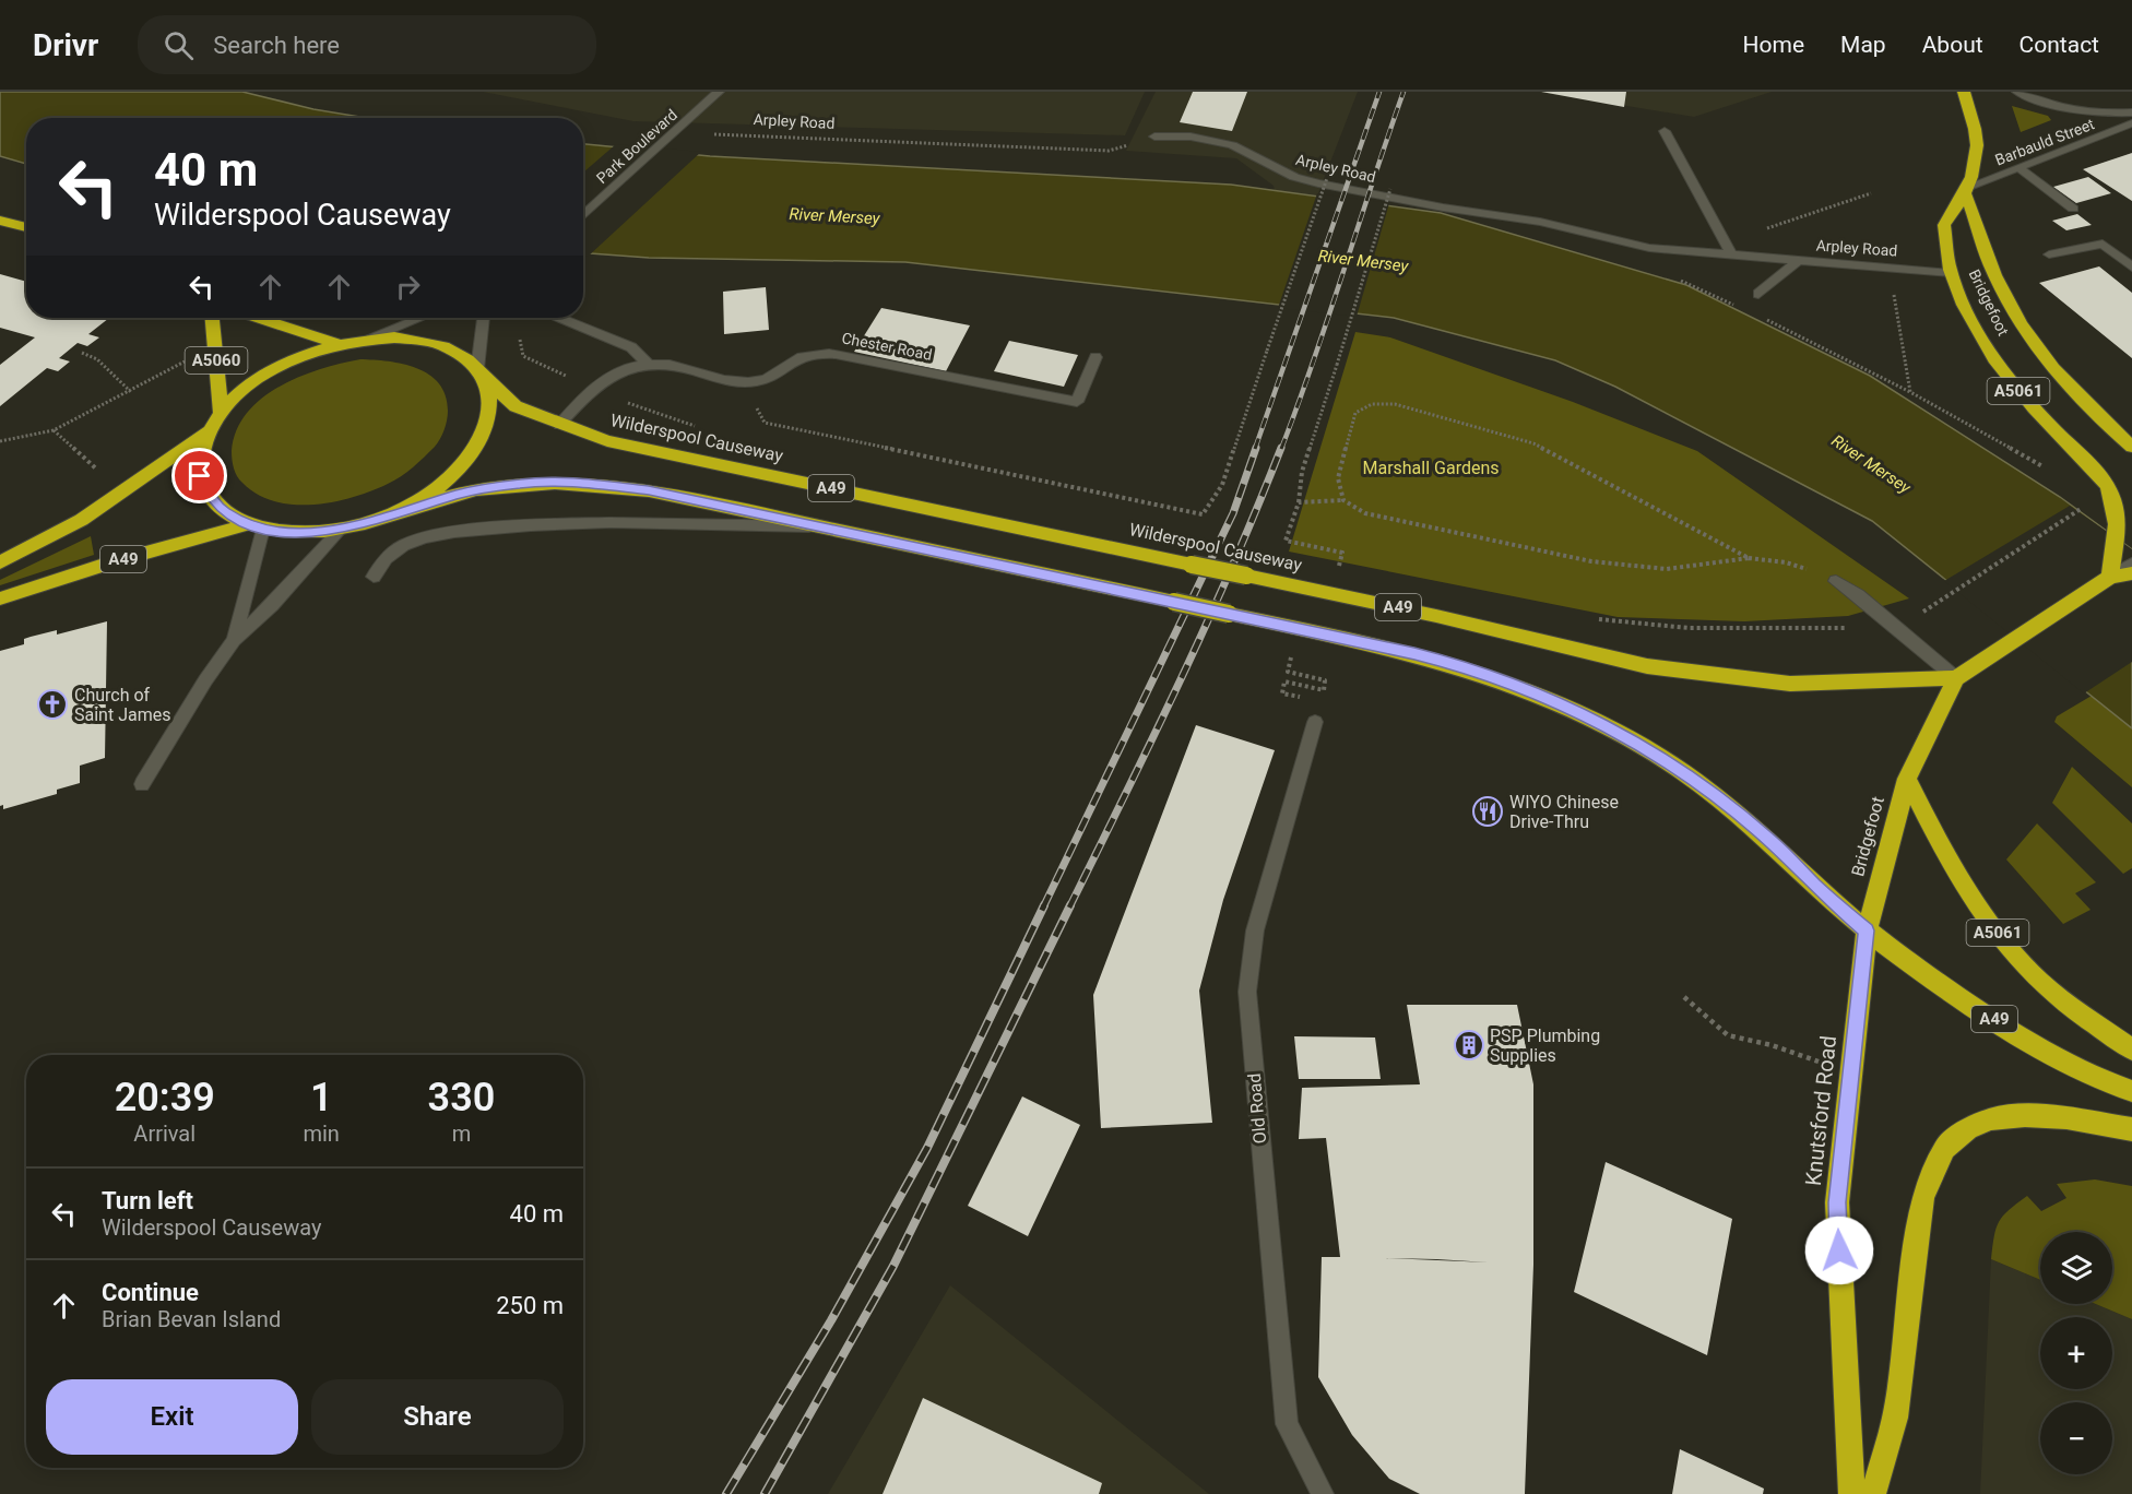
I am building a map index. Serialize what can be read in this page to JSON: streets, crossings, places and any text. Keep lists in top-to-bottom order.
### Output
{
  "streets": {
    "highway": [
      "Bridgefoot",
      "A5060",
      "A5061",
      "Wilderspool Causeway",
      "A49",
      "Knutsford Road"
    ],
    "street": [
      "Arpley Road",
      "Barbauld Street",
      "Park Boulevard",
      "Chester Road",
      "Old Road"
    ]
  },
  "crossings": [
    ["Arpley Road", "Park Boulevard"],
    ["Arpley Road", "Bridgefoot"],
    ["Barbauld Street", "Bridgefoot"],
    ["Barbauld Street", "A5061"],
    ["Bridgefoot", "A5061"],
    ["Bridgefoot", "Wilderspool Causeway"],
    ["Bridgefoot", "A49"],
    ["Bridgefoot", "Knutsford Road"],
    ["Chester Road", "Wilderspool Causeway"],
    ["A5060", "A49"],
    ["Wilderspool Causeway", "A49"],
    ["A49", "Knutsford Road"]
  ],
  "water": ["River Mersey"],
  "parks": ["Marshall Gardens"],
  "places": {
    "church": ["Church of Saint James"],
    "restaurant": ["WIYO Chinese Drive-Thru"],
    "building": ["PSP Plumbing Supplies"]
  },
  "page": {
    "header": "Drivr",
    "search": "Search here",
    "nav": [
      "Home",
      "Map",
      "About",
      "Contact"
    ],
    "turn": ["40 m", "Wilderspool Causeway"],
    "eta": [
      "20:39",
      "Arrival",
      "1",
      "min",
      "330",
      "m"
    ],
    "list": [
      {
        "name": "Turn left",
        "note": "Wilderspool Causeway",
        "value": "40 m"
      },
      {
        "name": "Continue",
        "note": "Brian Bevan Island",
        "value": "250 m"
      }
    ],
    "map_buttons": ["+", "−"],
    "buttons": ["Exit", "Share"]
  }
}
